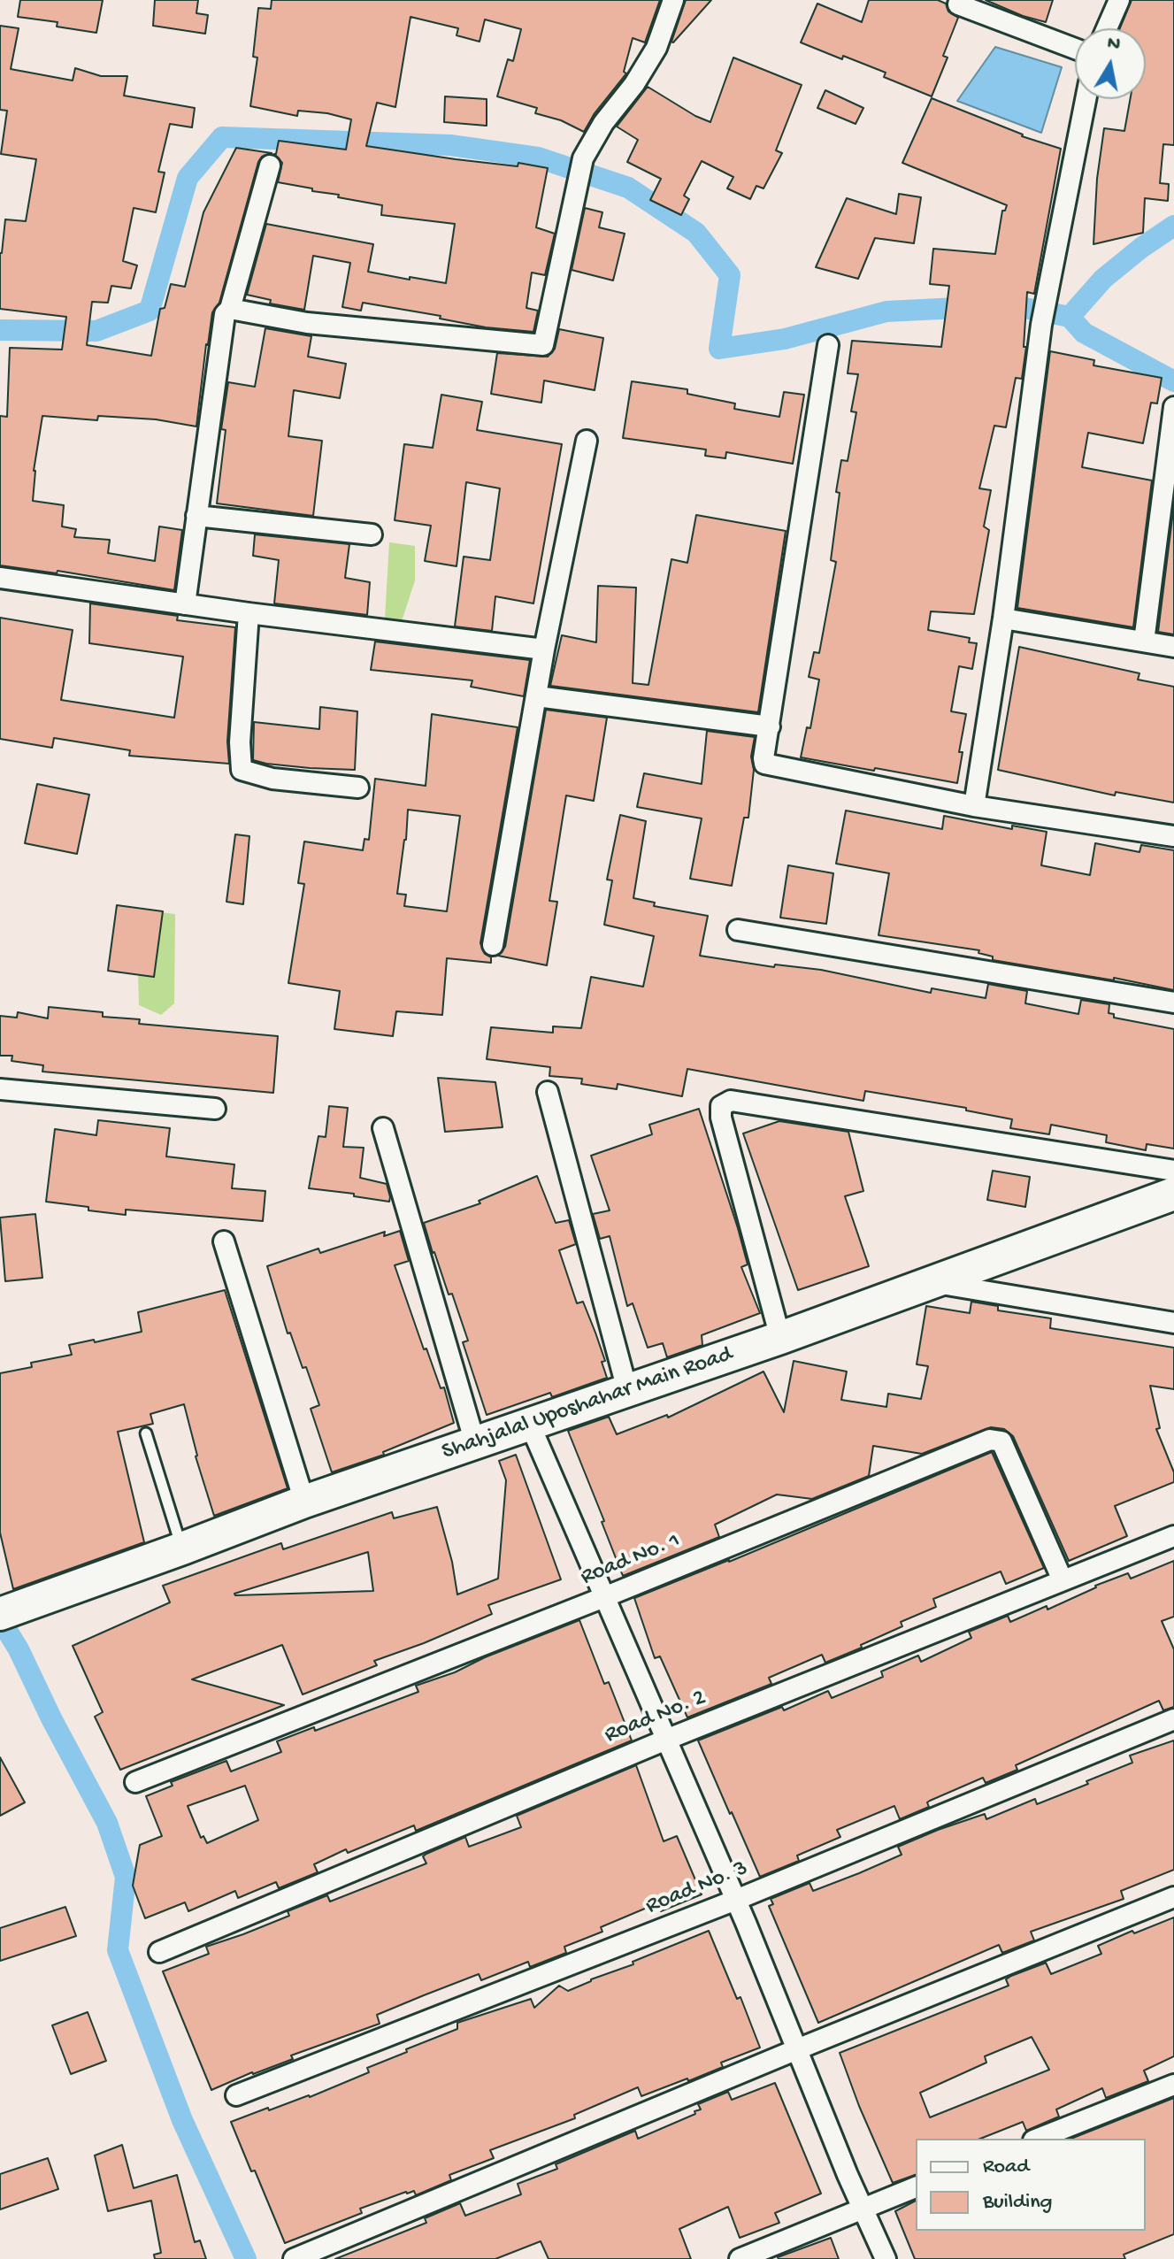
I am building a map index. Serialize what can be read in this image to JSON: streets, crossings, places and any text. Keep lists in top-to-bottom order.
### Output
{
  "streets": {
    "main road": ["Shahjalal Uposhahar Main Road"],
    "street": ["Road No. 1", "Road No. 2", "Road No. 3"]
  },
  "crossings": [
    ["Road No. 1", "Road No. 2"]
  ],
  "legend": ["Road", "Building"],
  "north": "top"
}
